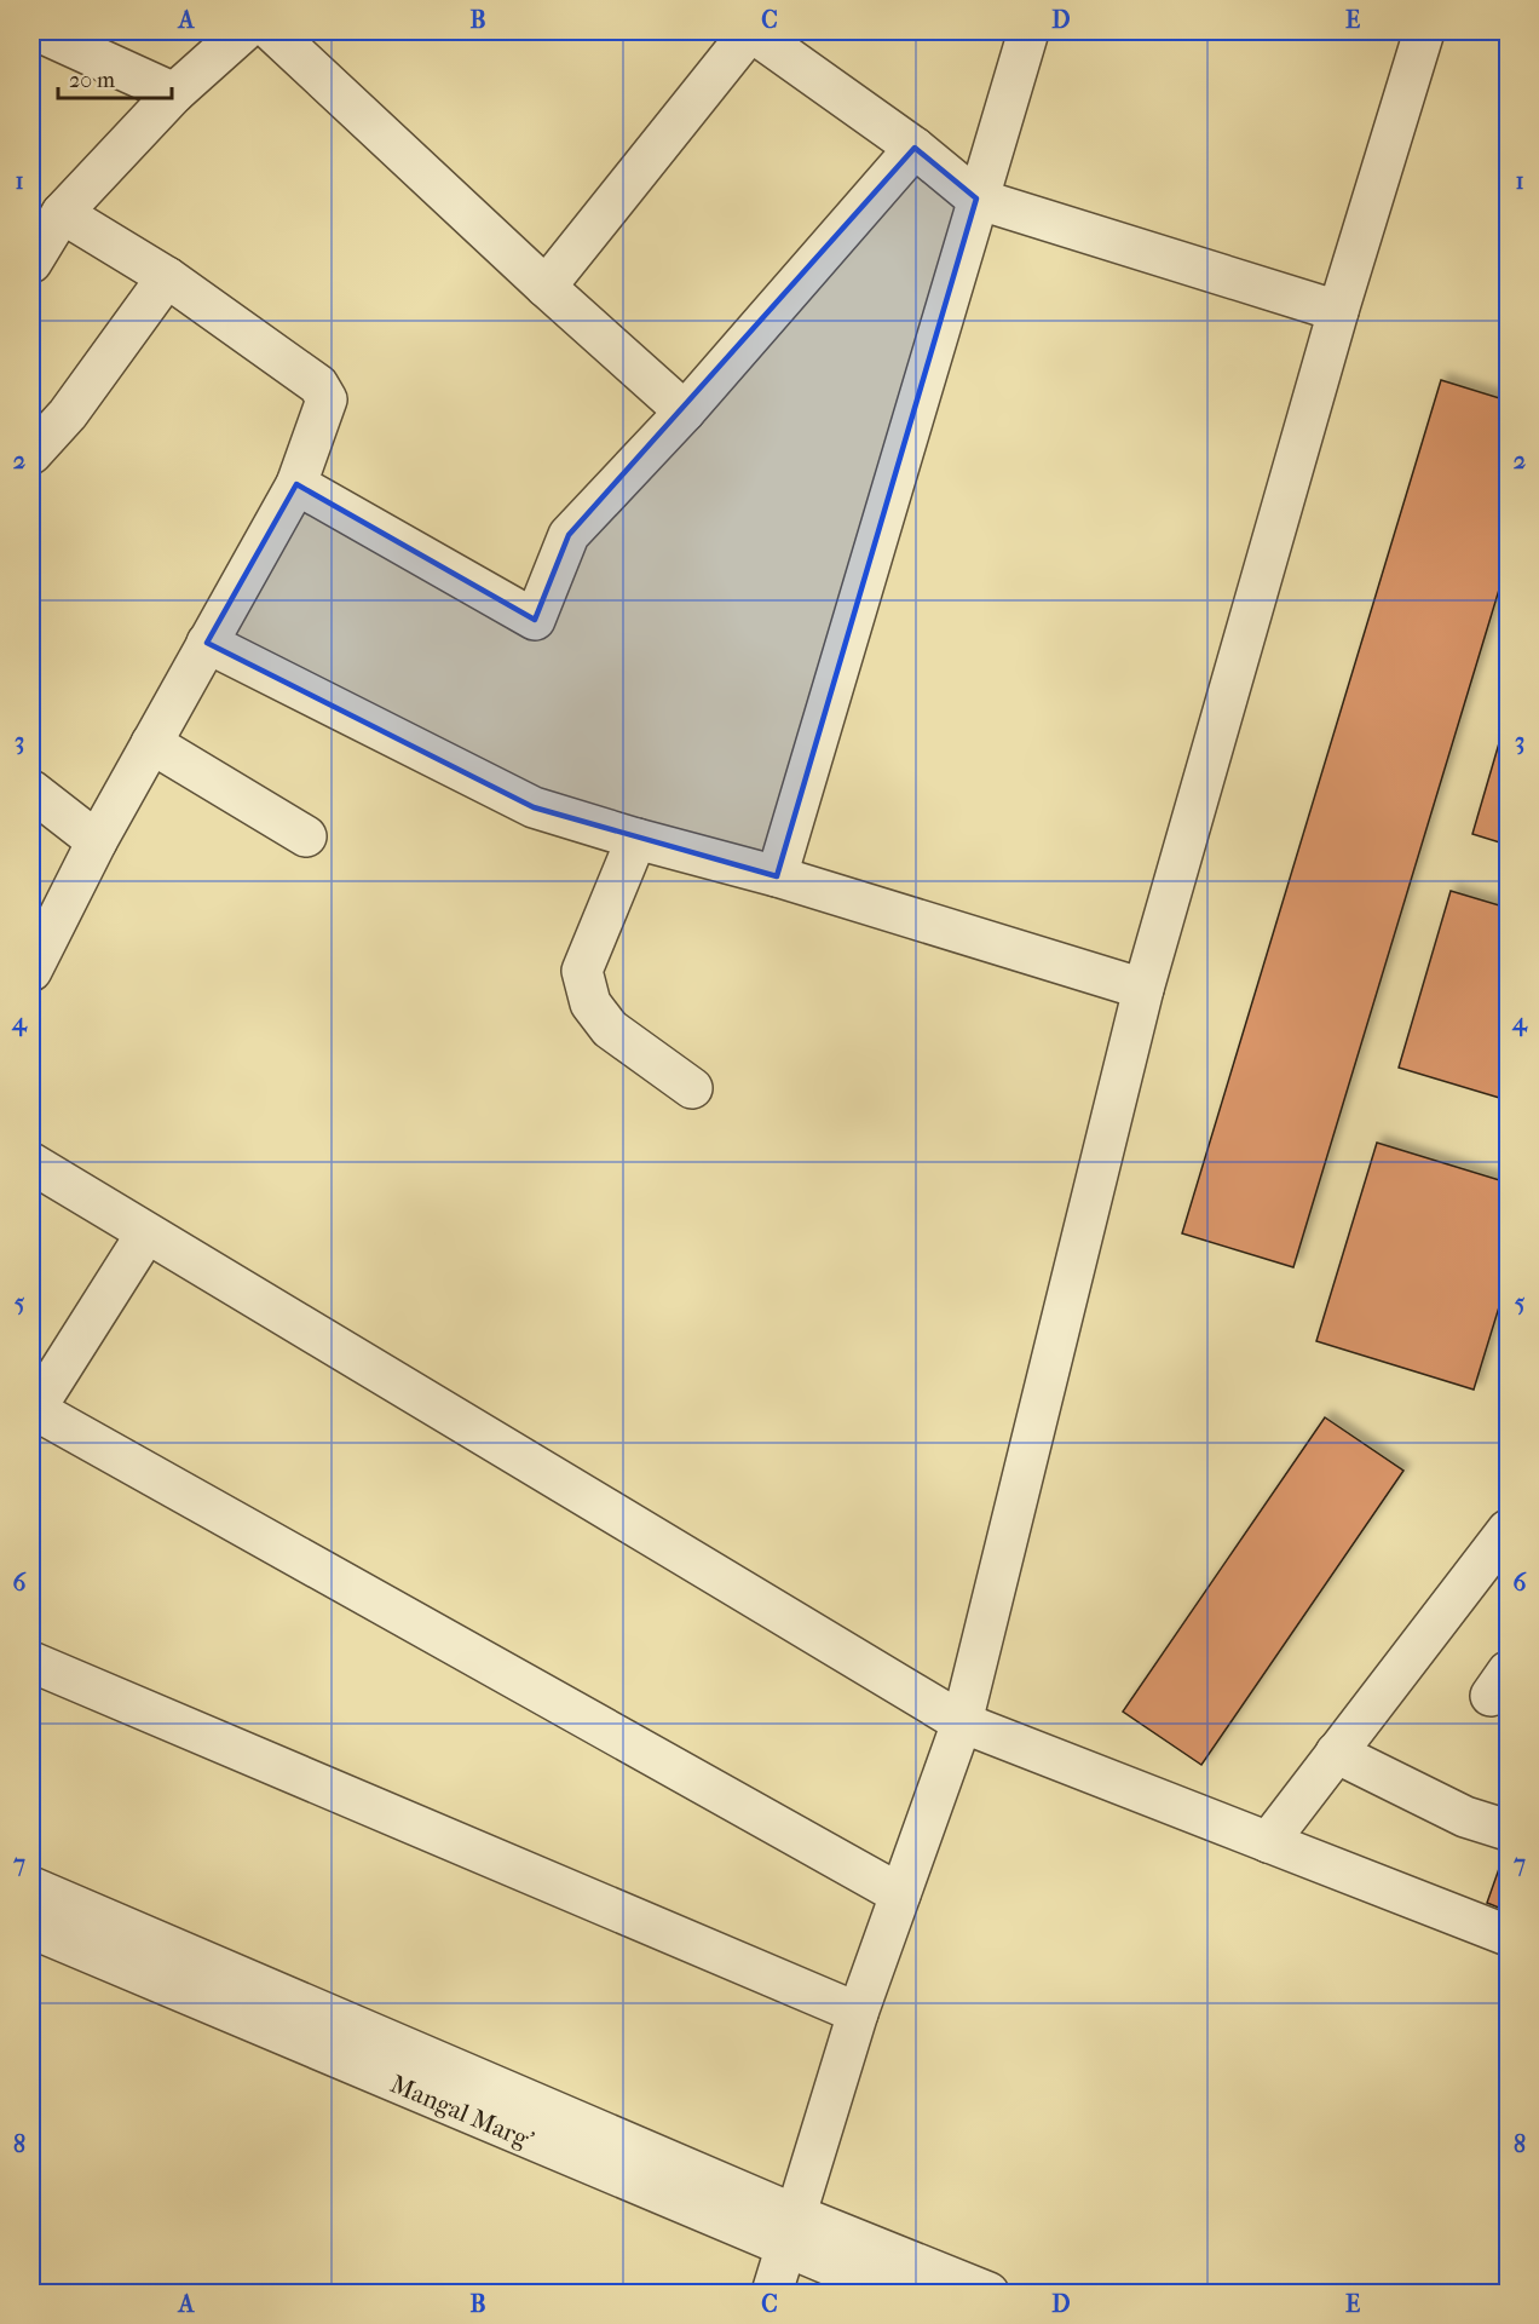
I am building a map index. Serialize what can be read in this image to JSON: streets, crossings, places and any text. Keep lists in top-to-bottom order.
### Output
{
  "streets": {
    "street": ["Mangal Marg'"]
  },
  "scale_bar": "20 m",
  "grid": {
    "columns": [
      "A",
      "B",
      "C",
      "D",
      "E"
    ],
    "rows": [
      "1",
      "2",
      "3",
      "4",
      "5",
      "6",
      "7",
      "8"
    ]
  }
}
